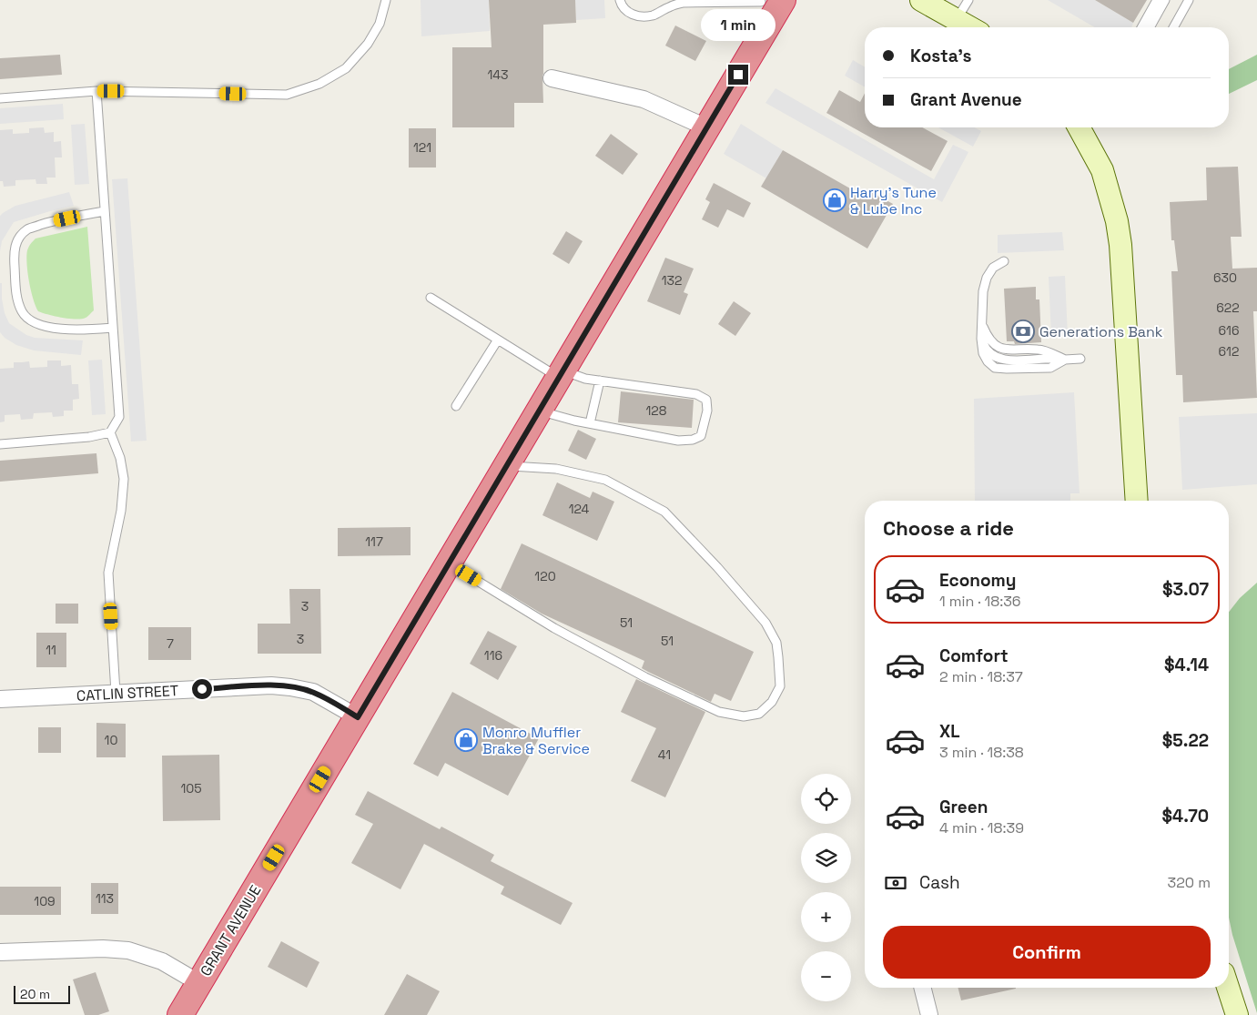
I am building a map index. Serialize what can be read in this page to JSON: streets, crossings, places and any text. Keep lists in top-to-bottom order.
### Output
{
  "streets": {
    "highway": ["GRANT AVENUE"],
    "street": ["CATLIN STREET"]
  },
  "crossings": [
    ["CATLIN STREET", "GRANT AVENUE"]
  ],
  "places": {
    "shop": ["Harry's Tune & Lube Inc", "Monro Muffler Brake & Service"],
    "bank": ["Generations Bank"]
  },
  "house_numbers": [
    "143",
    "121",
    "630",
    "132",
    "622",
    "616",
    "612",
    "128",
    "124",
    "117",
    "120",
    "3",
    "51",
    "3",
    "51",
    "7",
    "11",
    "116",
    "10",
    "41",
    "105",
    "113",
    "109"
  ],
  "scale_bar": "20 m",
  "page": {
    "bubble": "1 min",
    "banner": ["Kosta's", "Grant Avenue"],
    "heading": "Choose a ride",
    "list": [
      {
        "name": "Economy",
        "note": "1 min · 18:36",
        "value": "$3.07"
      },
      {
        "name": "Comfort",
        "note": "2 min · 18:37",
        "value": "$4.14"
      },
      {
        "name": "XL",
        "note": "3 min · 18:38",
        "value": "$5.22"
      },
      {
        "name": "Green",
        "note": "4 min · 18:39",
        "value": "$4.70"
      }
    ],
    "map_buttons": ["+", "−"],
    "pay": ["Cash", "320 m"],
    "buttons": "Confirm",
    "scale": "20 m"
  }
}
